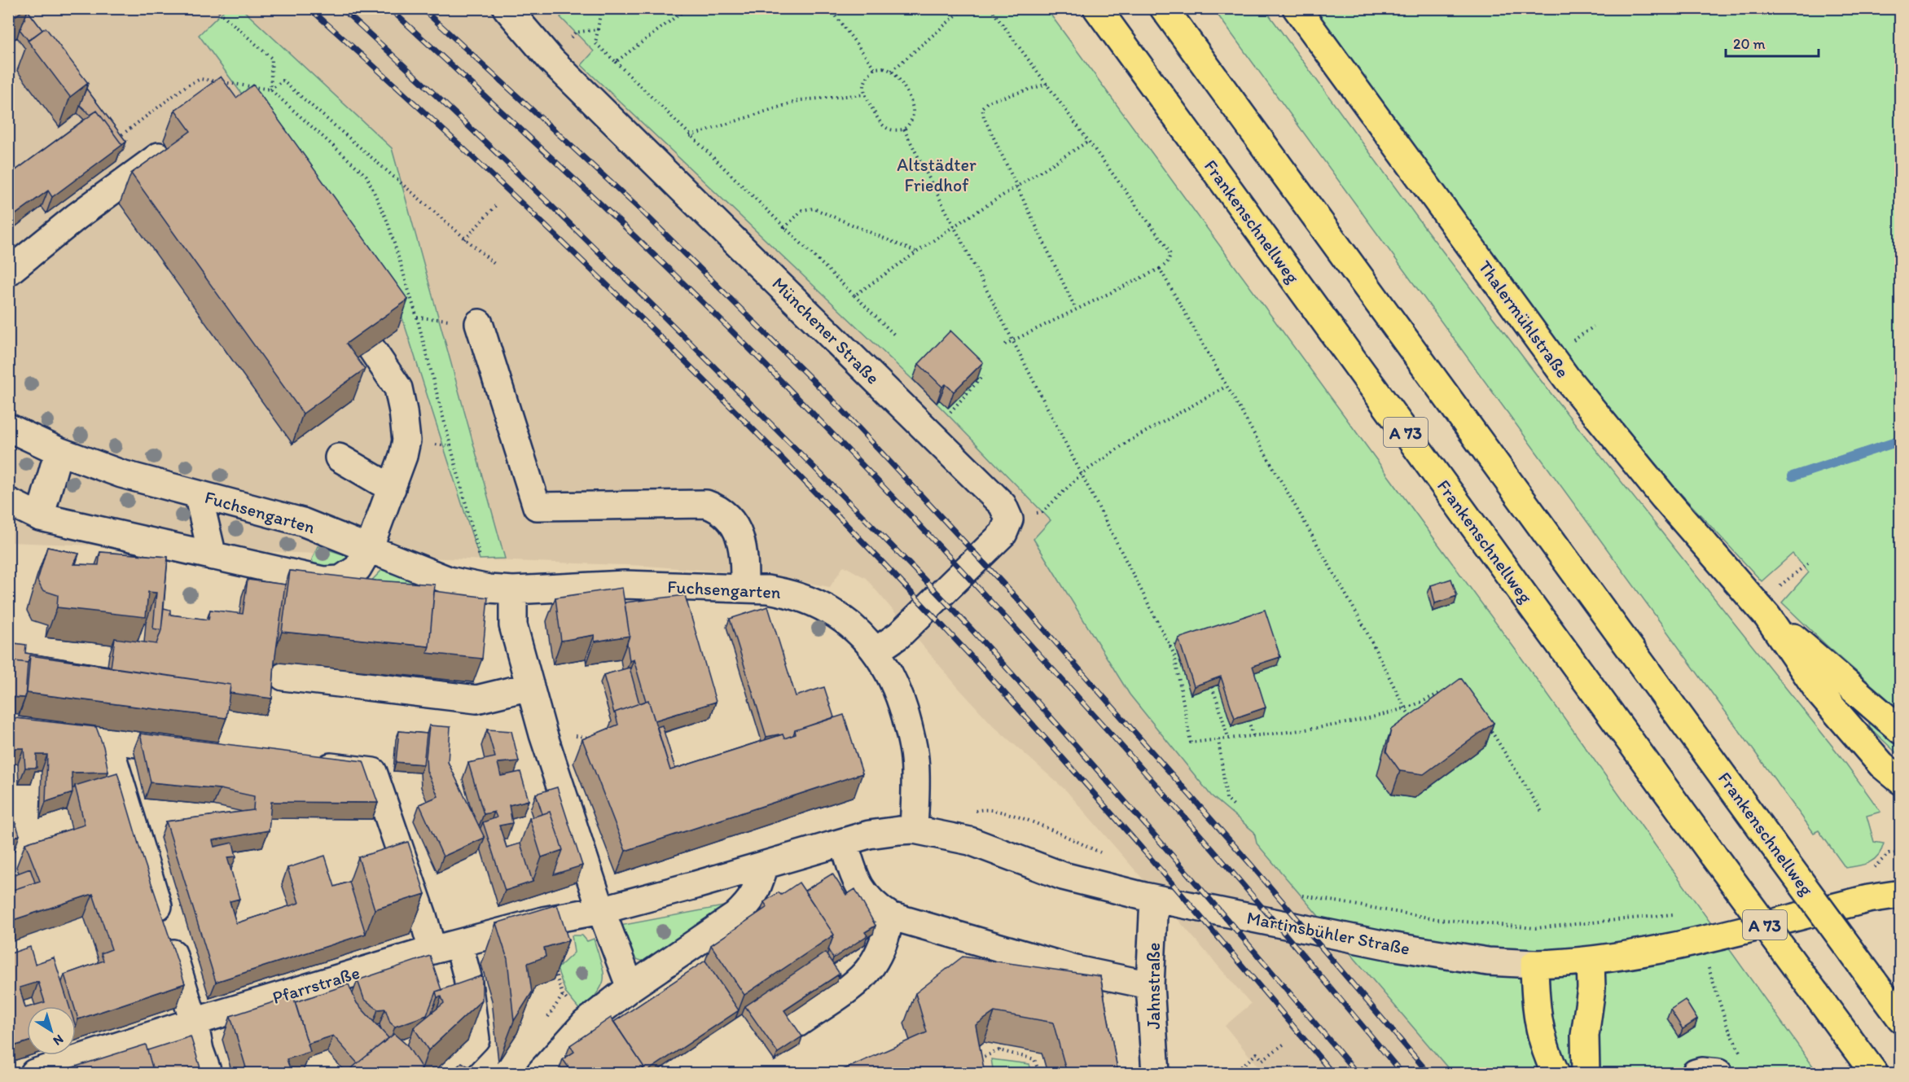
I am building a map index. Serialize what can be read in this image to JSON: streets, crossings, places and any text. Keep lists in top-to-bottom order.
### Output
{
  "streets": {
    "main road": [
      "Frankenschnellweg",
      "Thalermühlstraße",
      "A 73",
      "Martinsbühler Straße"
    ],
    "street": [
      "Münchener Straße",
      "Fuchsengarten",
      "Pfarrstraße",
      "Jahnstraße"
    ]
  },
  "crossings": [
    ["Fuchsengarten", "Martinsbühler Straße"],
    ["Martinsbühler Straße", "Pfarrstraße"],
    ["Martinsbühler Straße", "Jahnstraße"]
  ],
  "parks": ["Altstädter Friedhof"],
  "scale_bar": "20 m",
  "north": "bottom right"
}
